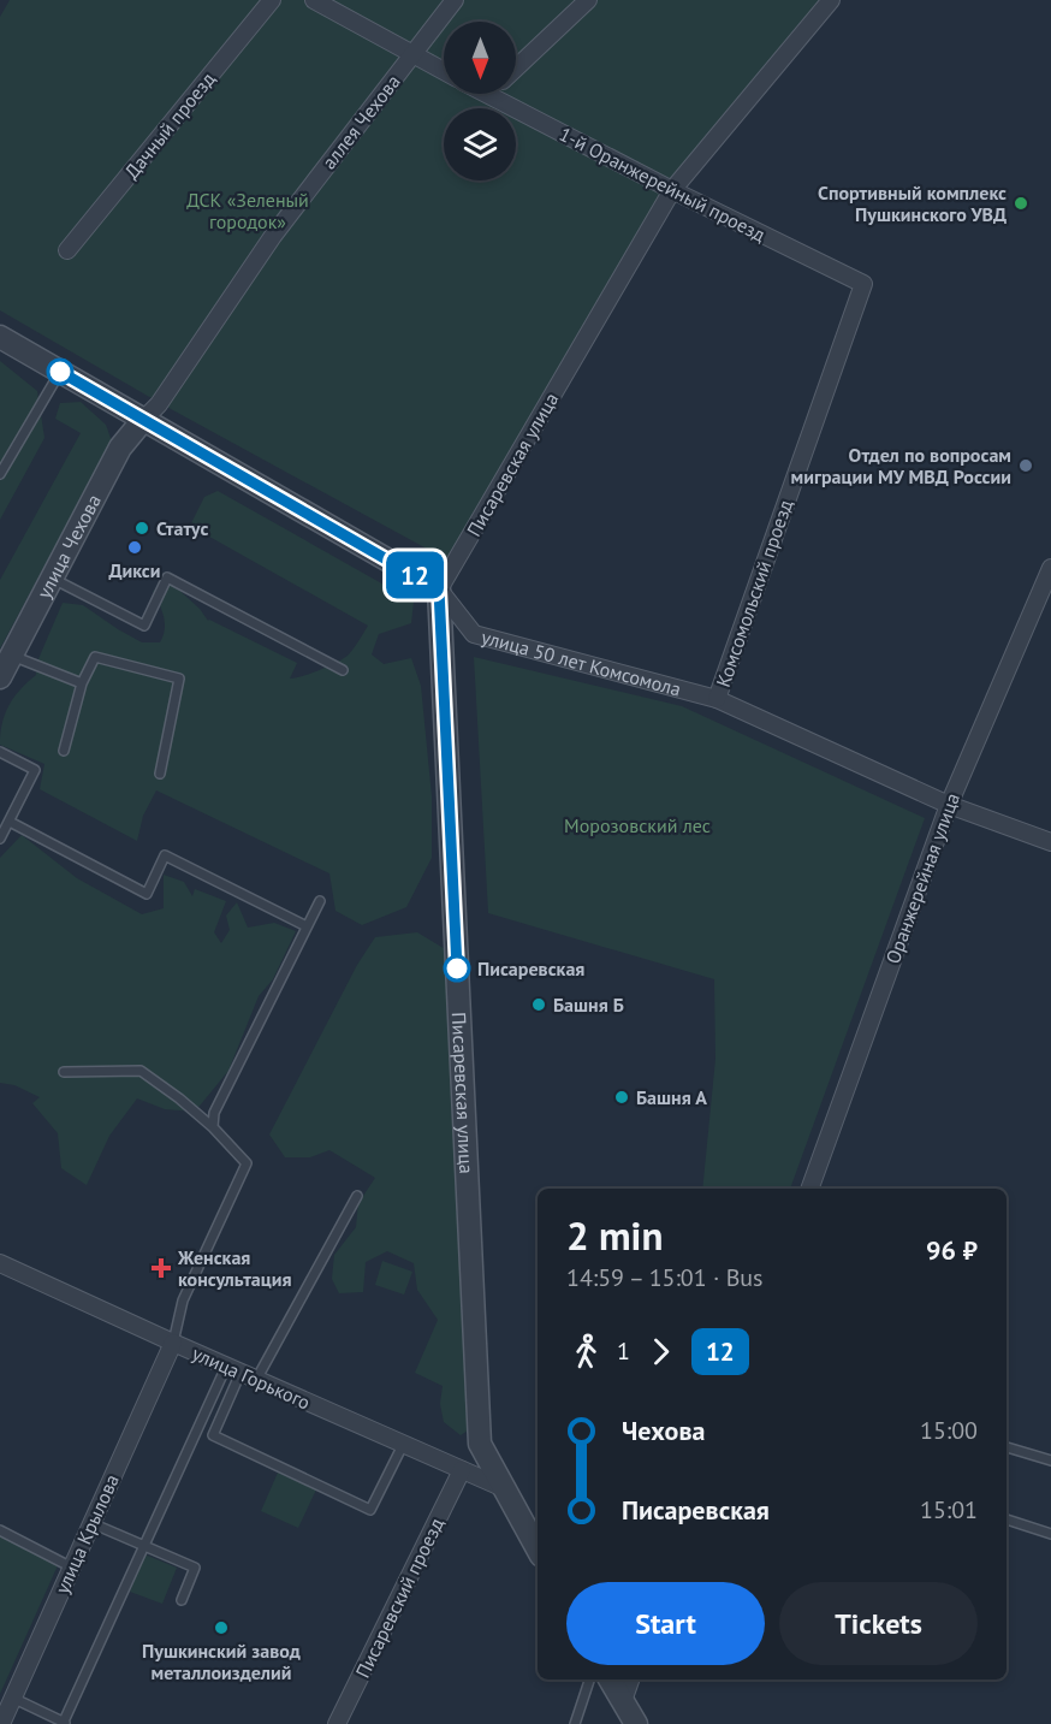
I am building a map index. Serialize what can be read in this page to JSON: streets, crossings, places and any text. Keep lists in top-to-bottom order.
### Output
{
  "streets": {
    "street": [
      "аллея Чехова",
      "Дачный проезд",
      "1-й Оранжерейный проезд",
      "Писаревская улица",
      "улица Чехова",
      "Комсомольский проезд",
      "улица 50 лет Комсомола",
      "Оранжерейная улица",
      "улица Горького",
      "улица Крылова",
      "Писаревский проезд"
    ]
  },
  "crossings": [
    ["аллея Чехова", "улица Чехова"],
    ["аллея Чехова", "улица 50 лет Комсомола"],
    ["1-й Оранжерейный проезд", "Писаревская улица"],
    ["1-й Оранжерейный проезд", "Комсомольский проезд"],
    ["Писаревская улица", "улица 50 лет Комсомола"],
    ["Писаревская улица", "улица Горького"],
    ["улица Чехова", "улица 50 лет Комсомола"],
    ["Комсомольский проезд", "улица 50 лет Комсомола"],
    ["улица 50 лет Комсомола", "Оранжерейная улица"],
    ["улица Горького", "улица Крылова"],
    ["улица Горького", "Писаревский проезд"]
  ],
  "parks": ["ДСК «Зеленый городок»", "Морозовский лес"],
  "places": {
    "other": [
      "Спортивный комплекс Пушкинского УВД",
      "Отдел по вопросам миграции МУ МВД России",
      "Статус",
      "Дикси",
      "Писаревская",
      "Башня Б",
      "Башня А",
      "Пушкинский завод металлоизделий"
    ],
    "health": ["Женская консультация"]
  },
  "lines": ["bus line 12"],
  "north": "bottom",
  "page": {
    "on_map": "12",
    "heading": ["2 min", "14:59 – 15:01 · Bus", "96 ₽"],
    "legs": ["1", "12"],
    "list": [
      {
        "name": "Чехова",
        "value": "15:00"
      },
      {
        "name": "Писаревская",
        "value": "15:01"
      }
    ],
    "buttons": ["Start", "Tickets"]
  }
}
